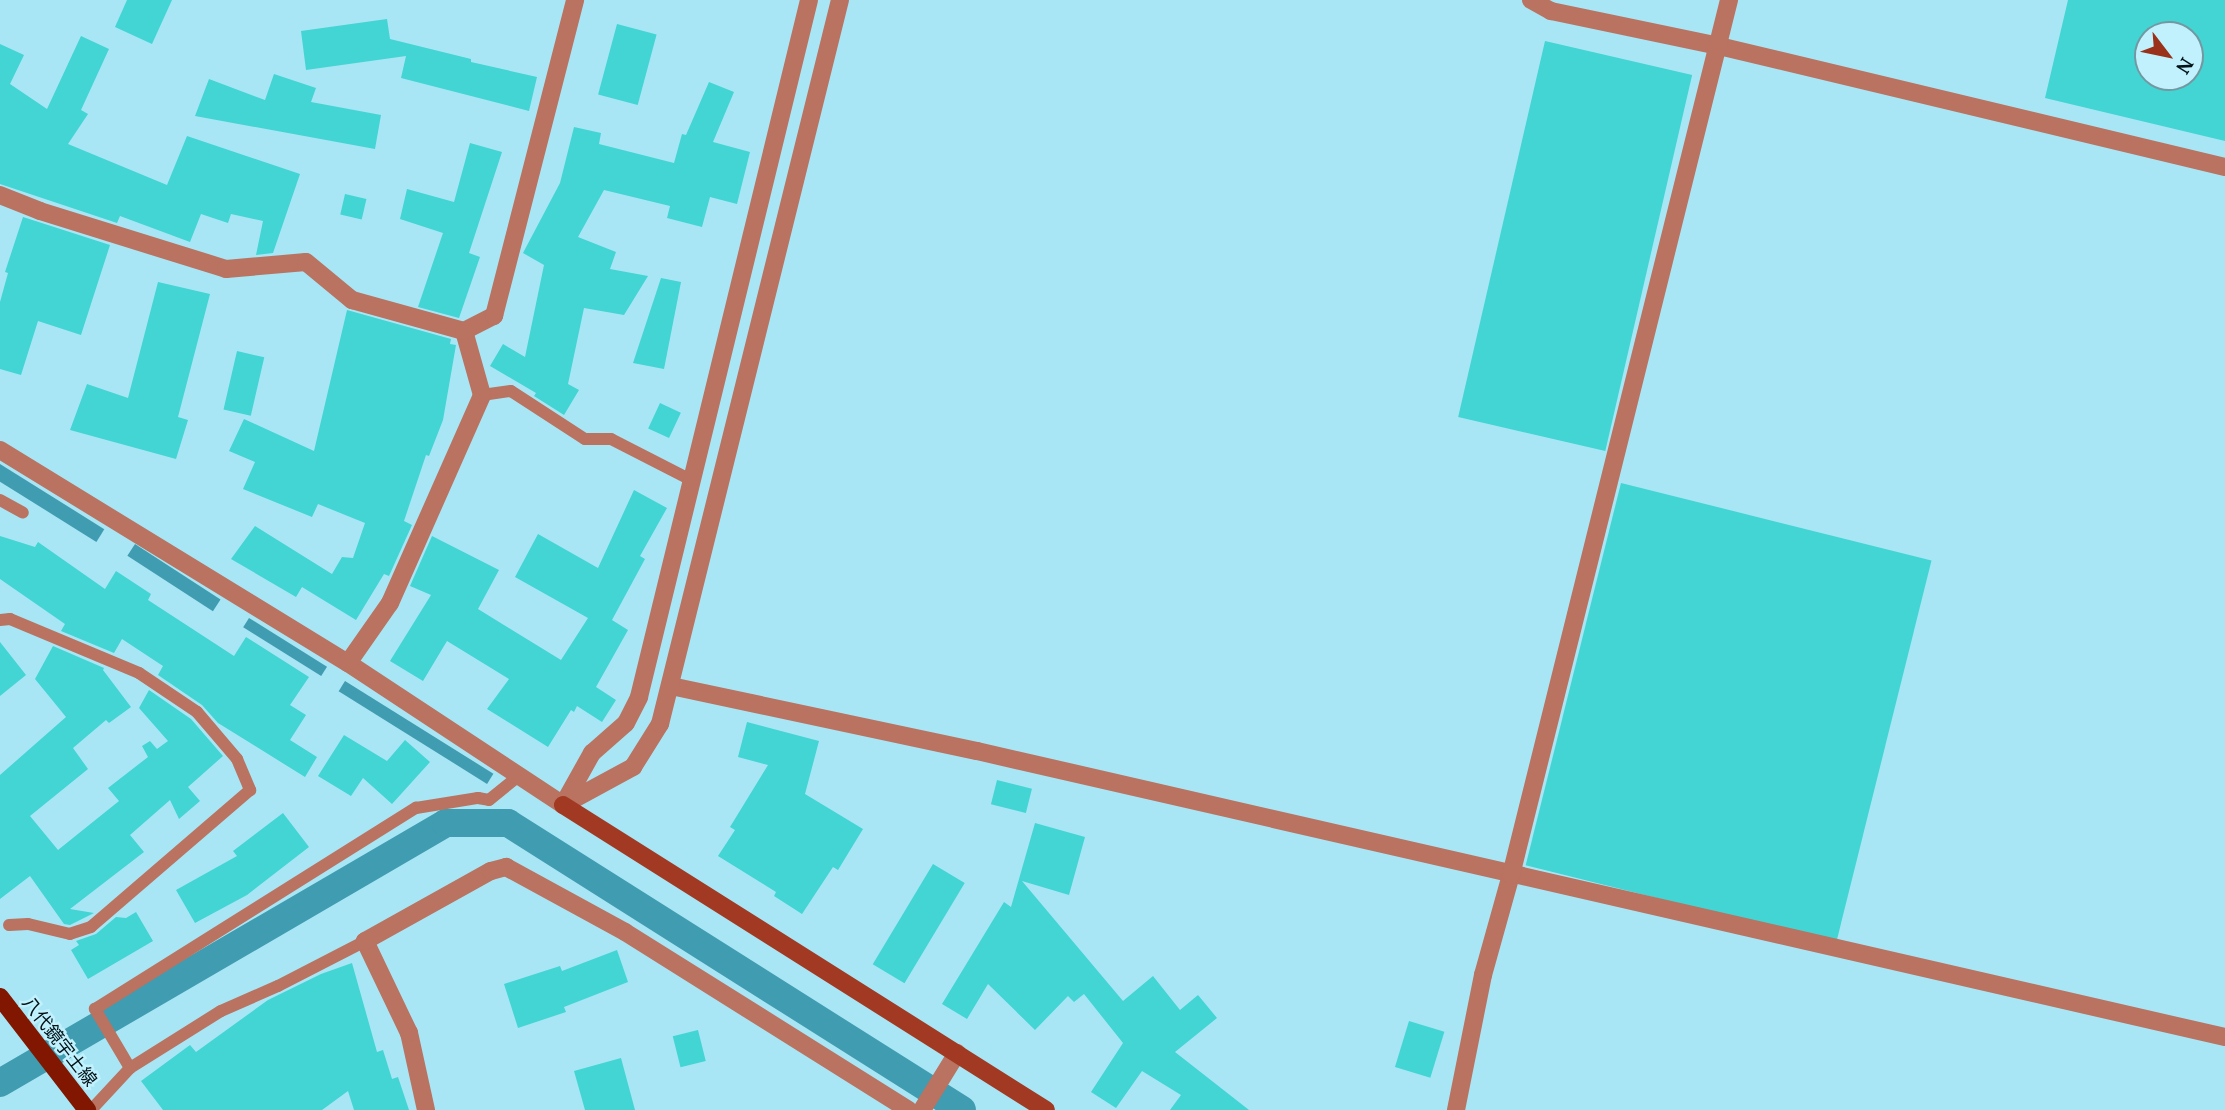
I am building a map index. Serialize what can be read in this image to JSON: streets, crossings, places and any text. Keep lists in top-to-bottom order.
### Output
{
  "streets": {
    "main road": ["八代鏡宇土線"]
  },
  "north": "bottom right"
}
